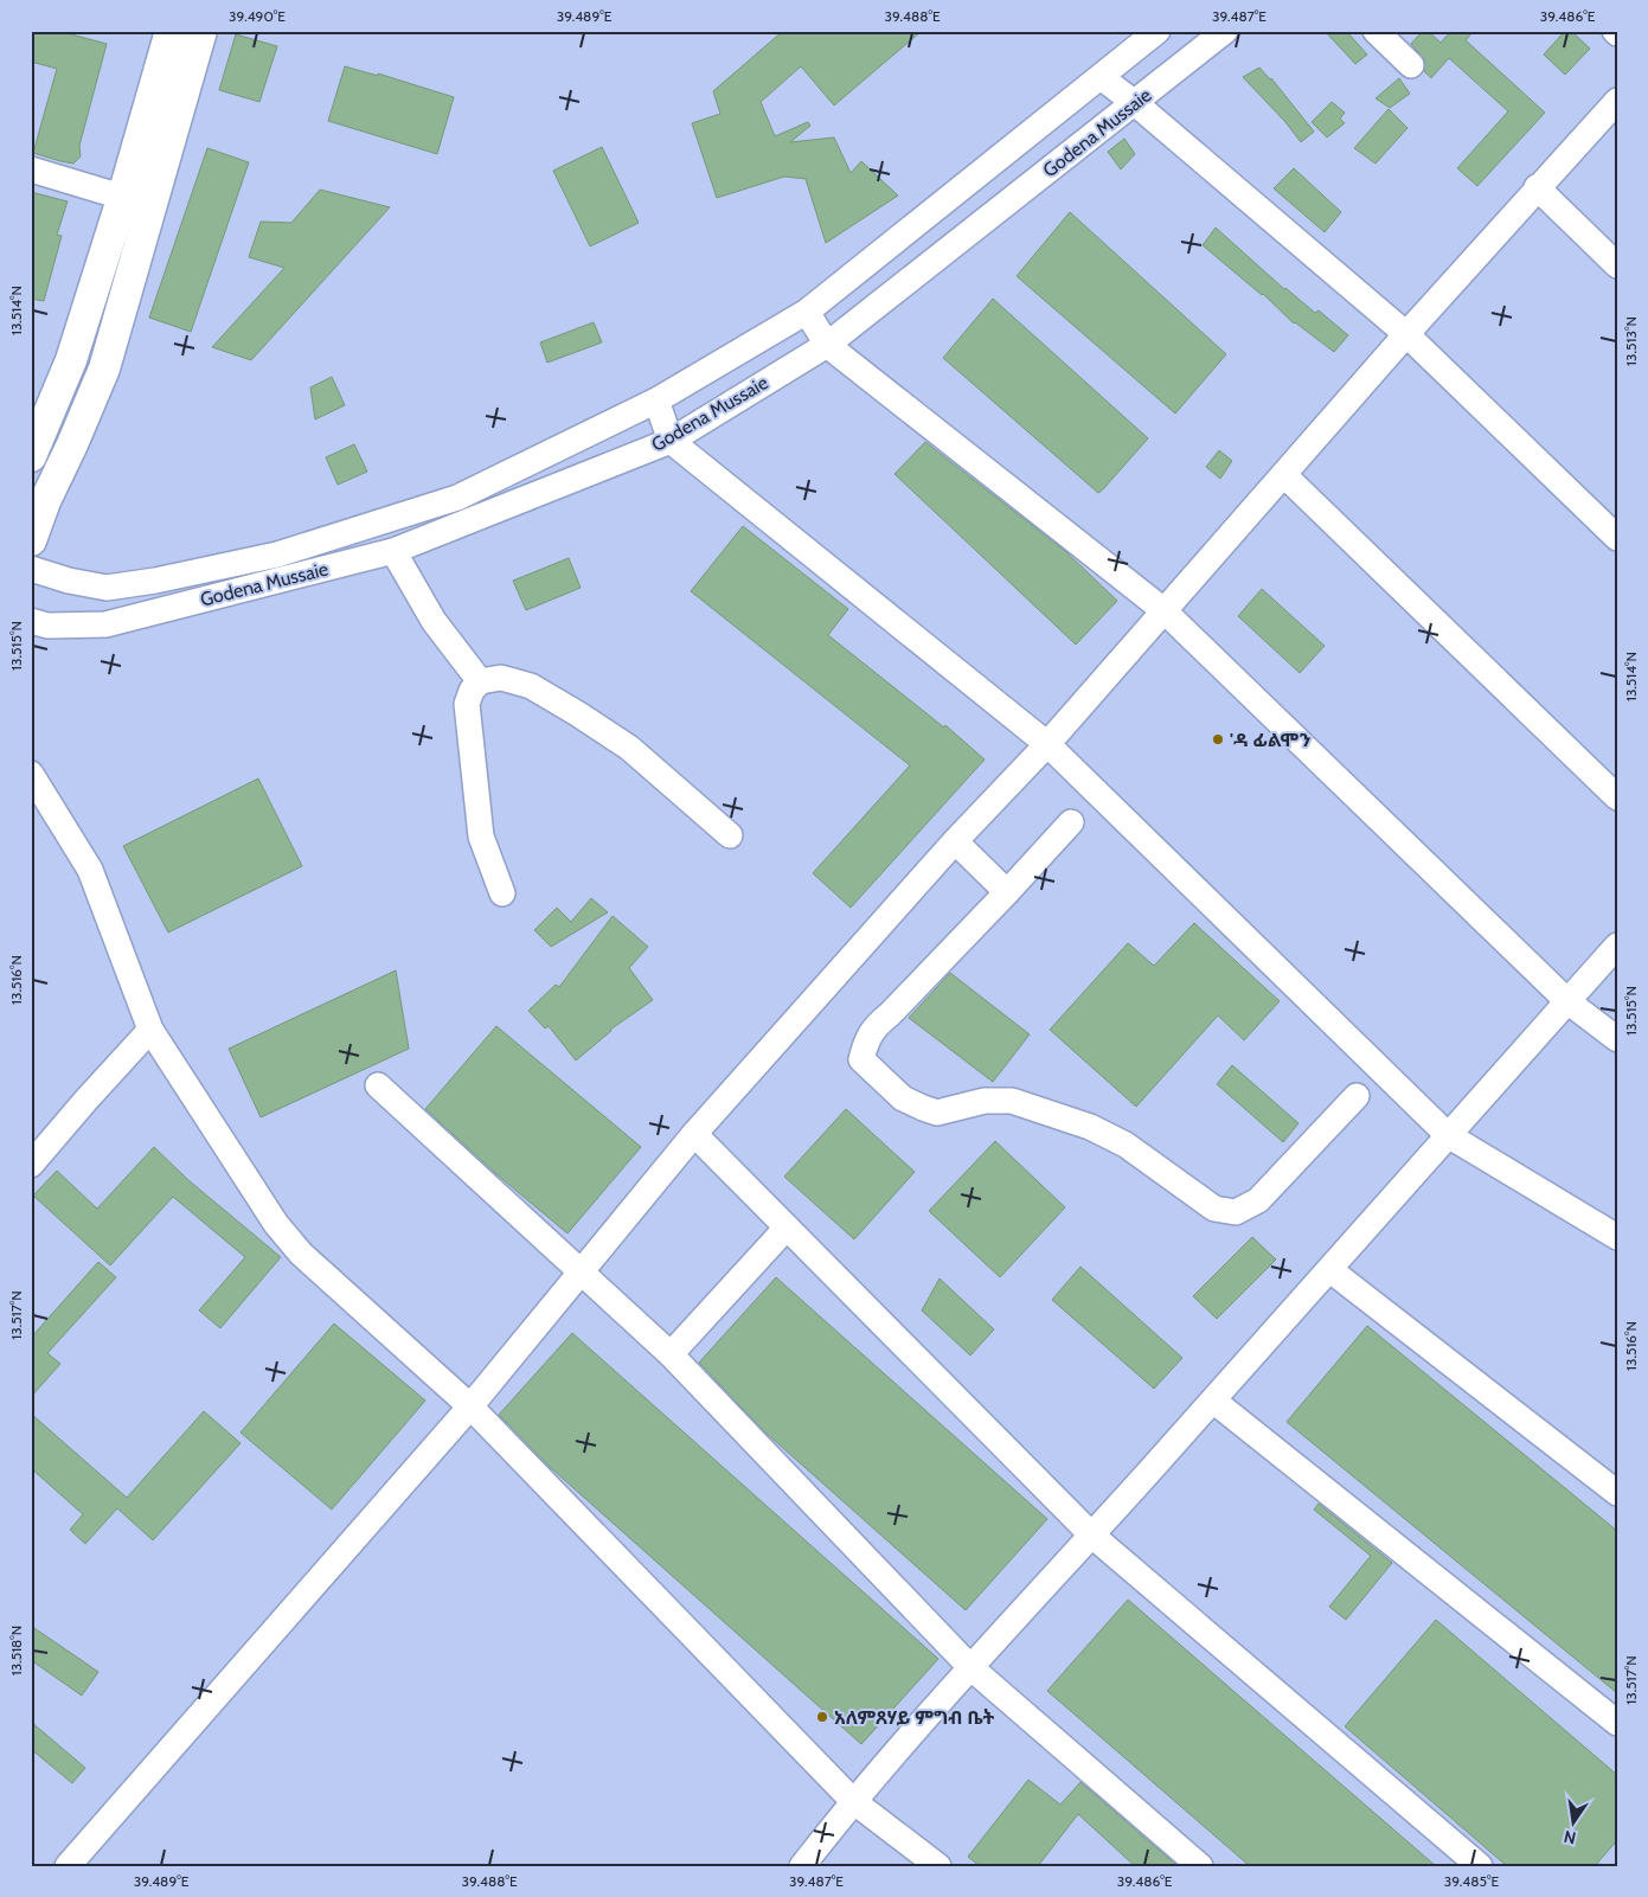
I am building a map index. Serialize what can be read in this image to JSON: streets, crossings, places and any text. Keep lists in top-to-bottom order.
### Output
{
  "streets": {
    "street": ["Godena Mussaie"]
  },
  "places": ["'ዳ ፊልሞን", "አለምጸሃይ ምግብ ቤት"],
  "north": "bottom",
  "coordinates": [
    "39.490°E",
    "39.489°E",
    "39.488°E",
    "39.487°E",
    "39.486°E",
    "13.514°N",
    "13.513°N",
    "13.515°N",
    "13.516°N",
    "13.517°N",
    "13.518°N",
    "39.485°E"
  ]
}
